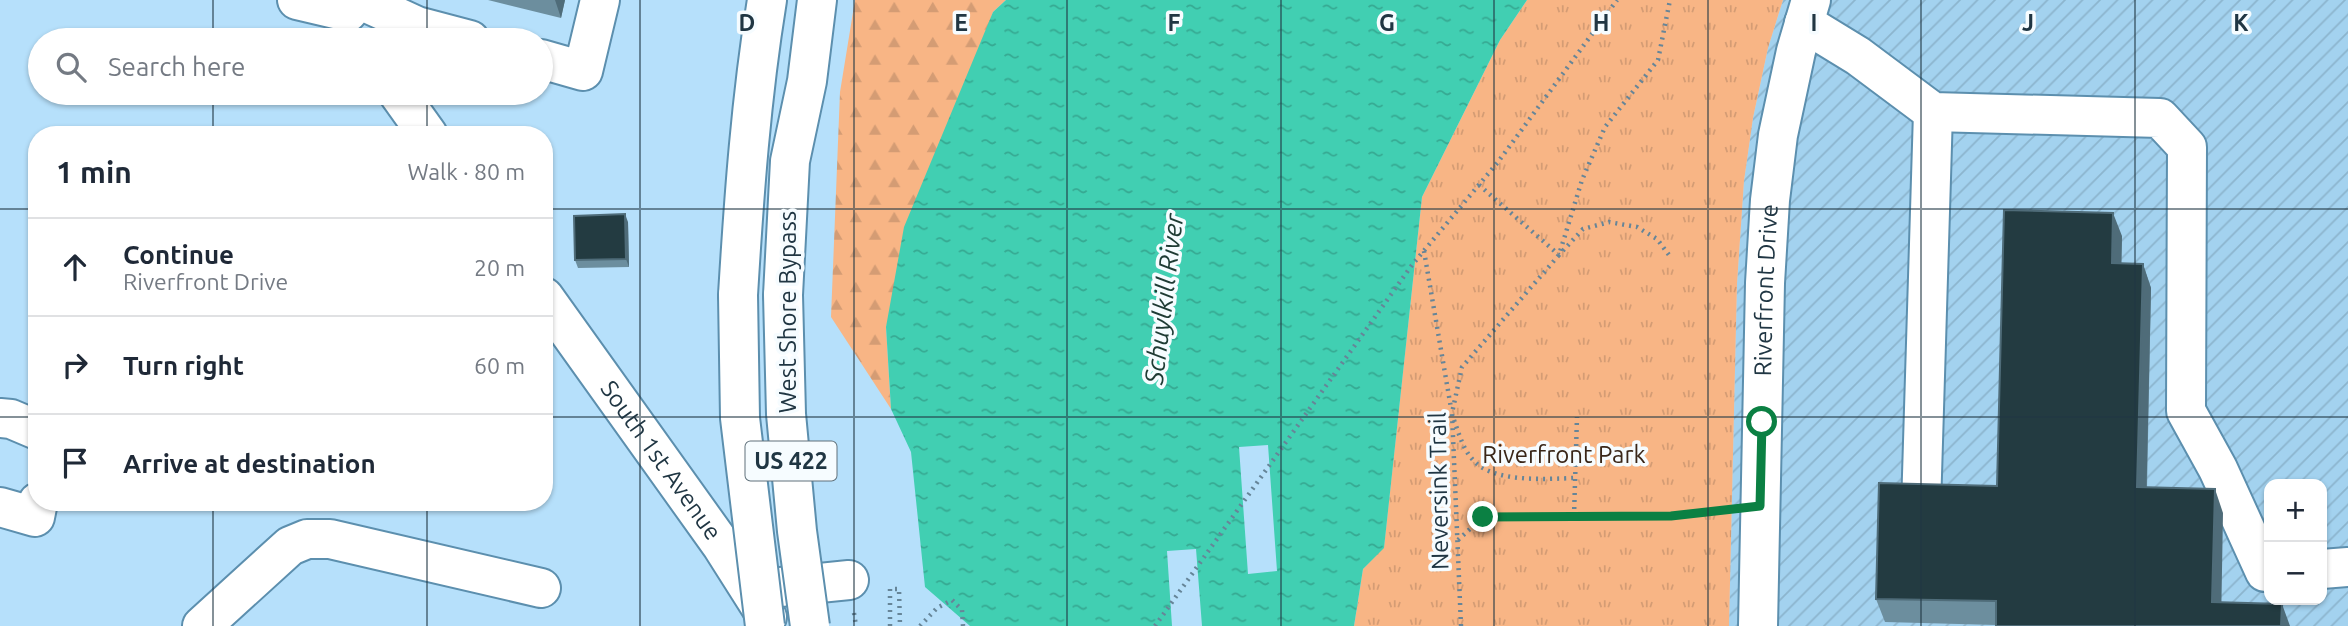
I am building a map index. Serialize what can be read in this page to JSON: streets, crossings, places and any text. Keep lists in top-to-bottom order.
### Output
{
  "streets": {
    "main road": [
      "Riverfront Drive",
      "West Shore Bypass",
      "South 1st Avenue",
      "US 422"
    ],
    "path": ["Neversink Trail"]
  },
  "water": ["Schuylkill River"],
  "parks": ["Riverfront Park"],
  "page": {
    "search": "Search here",
    "heading": ["1 min", "Walk · 80 m"],
    "list": [
      ["Continue", "Riverfront Drive", "20 m"],
      ["Turn right", "60 m"],
      "Arrive at destination"
    ],
    "map_buttons": ["+", "−"]
  },
  "grid": {
    "columns": [
      "D",
      "E",
      "F",
      "G",
      "H",
      "I",
      "J",
      "K"
    ]
  }
}
